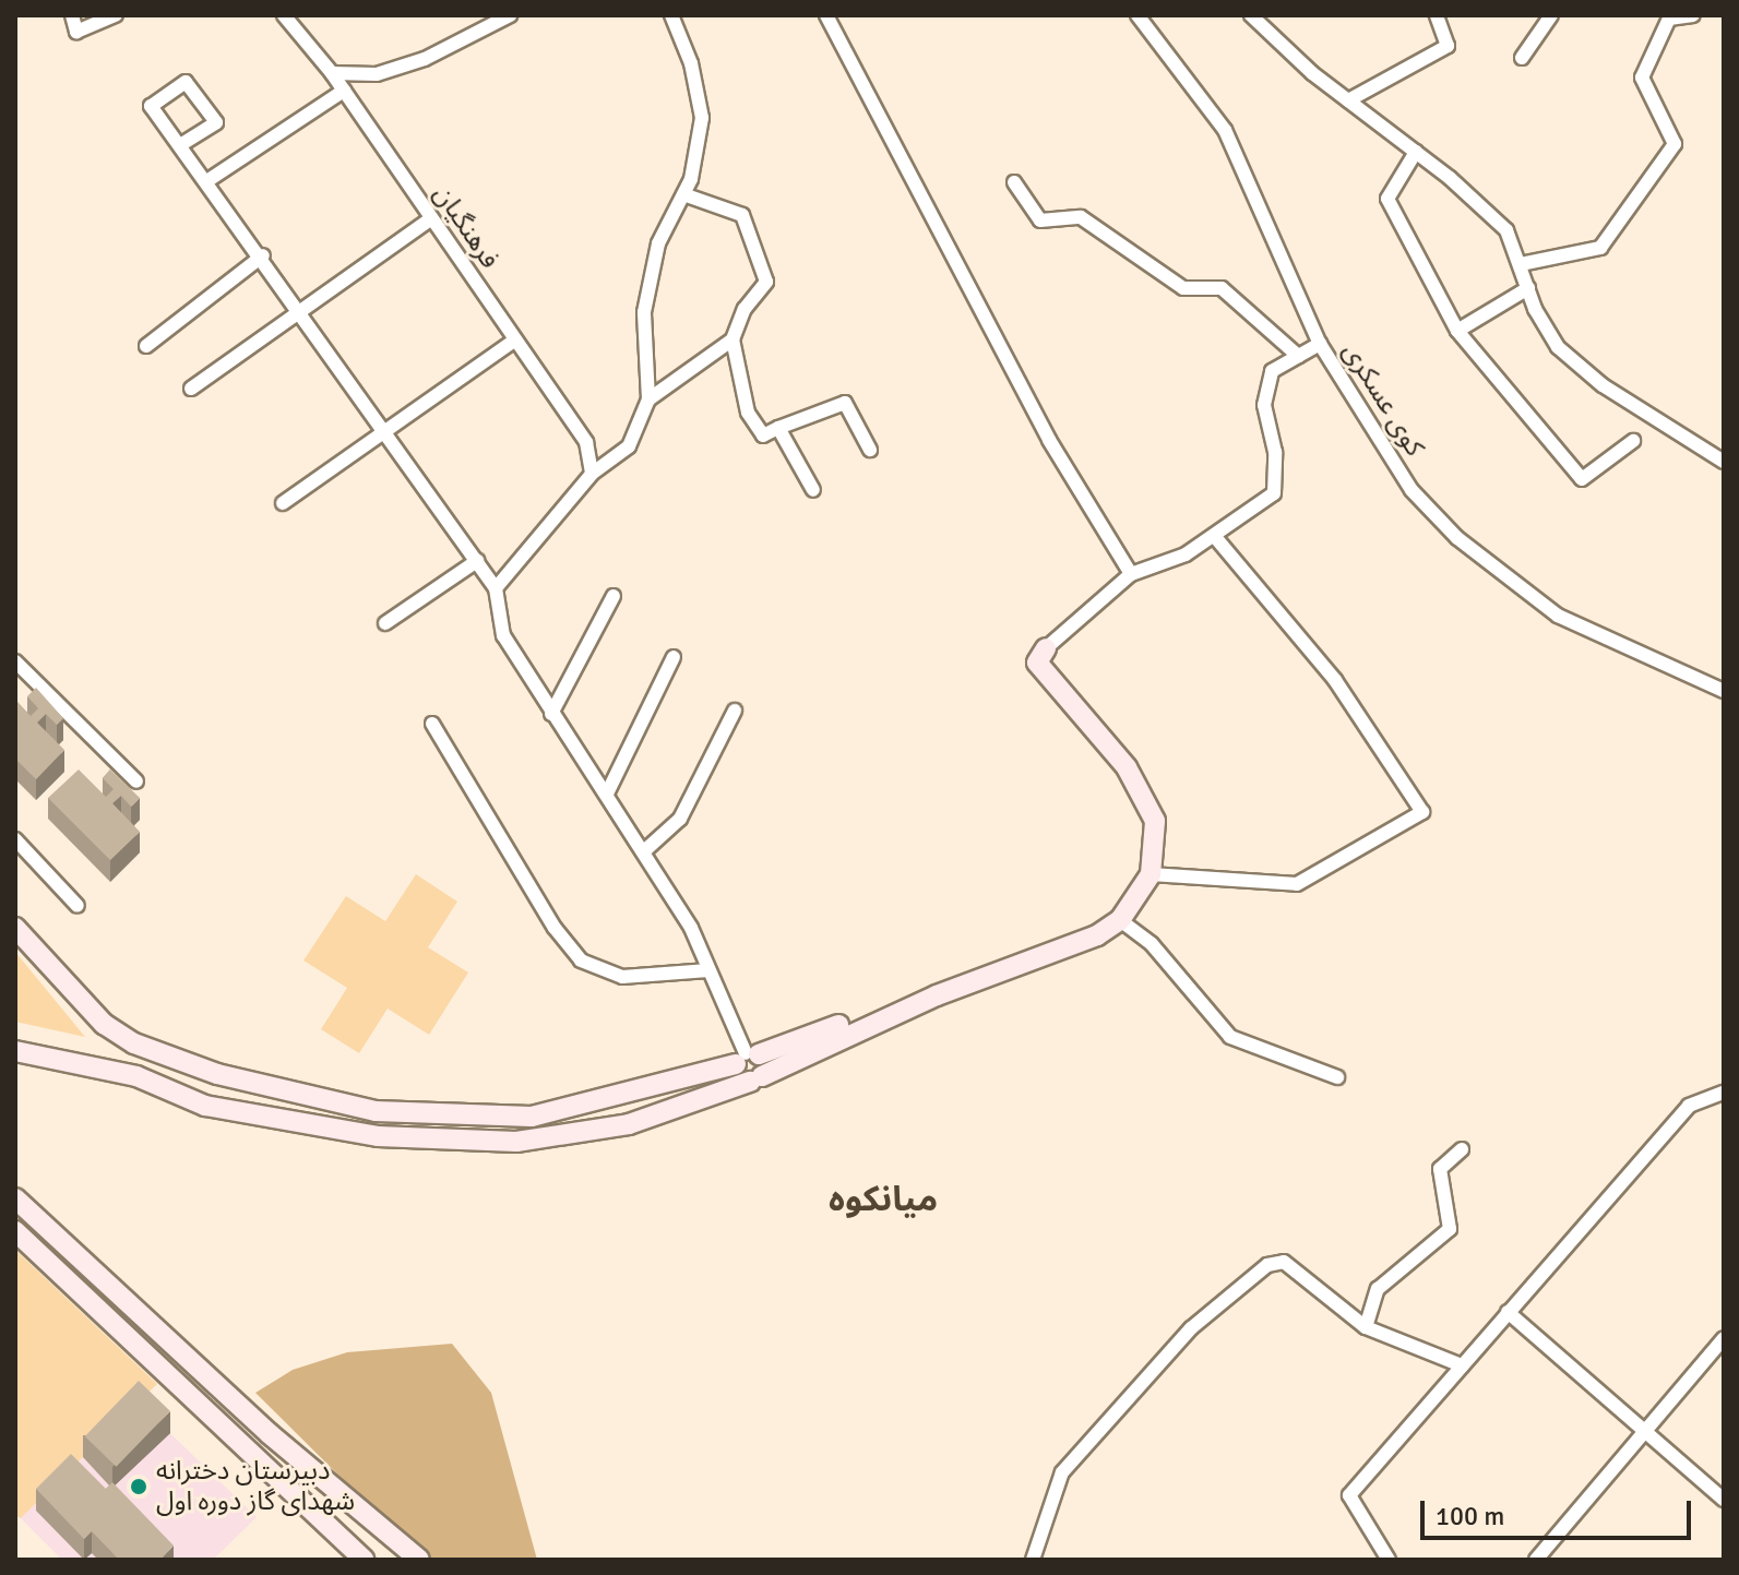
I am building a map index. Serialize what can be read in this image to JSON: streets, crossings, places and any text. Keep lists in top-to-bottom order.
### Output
{
  "streets": {
    "street": ["فرهنگیان", "کوی عسکری"]
  },
  "districts": ["میانکوه"],
  "places": ["دبیرستان دخترانه شهدای گاز دوره اول"],
  "scale_bar": "100 m"
}
